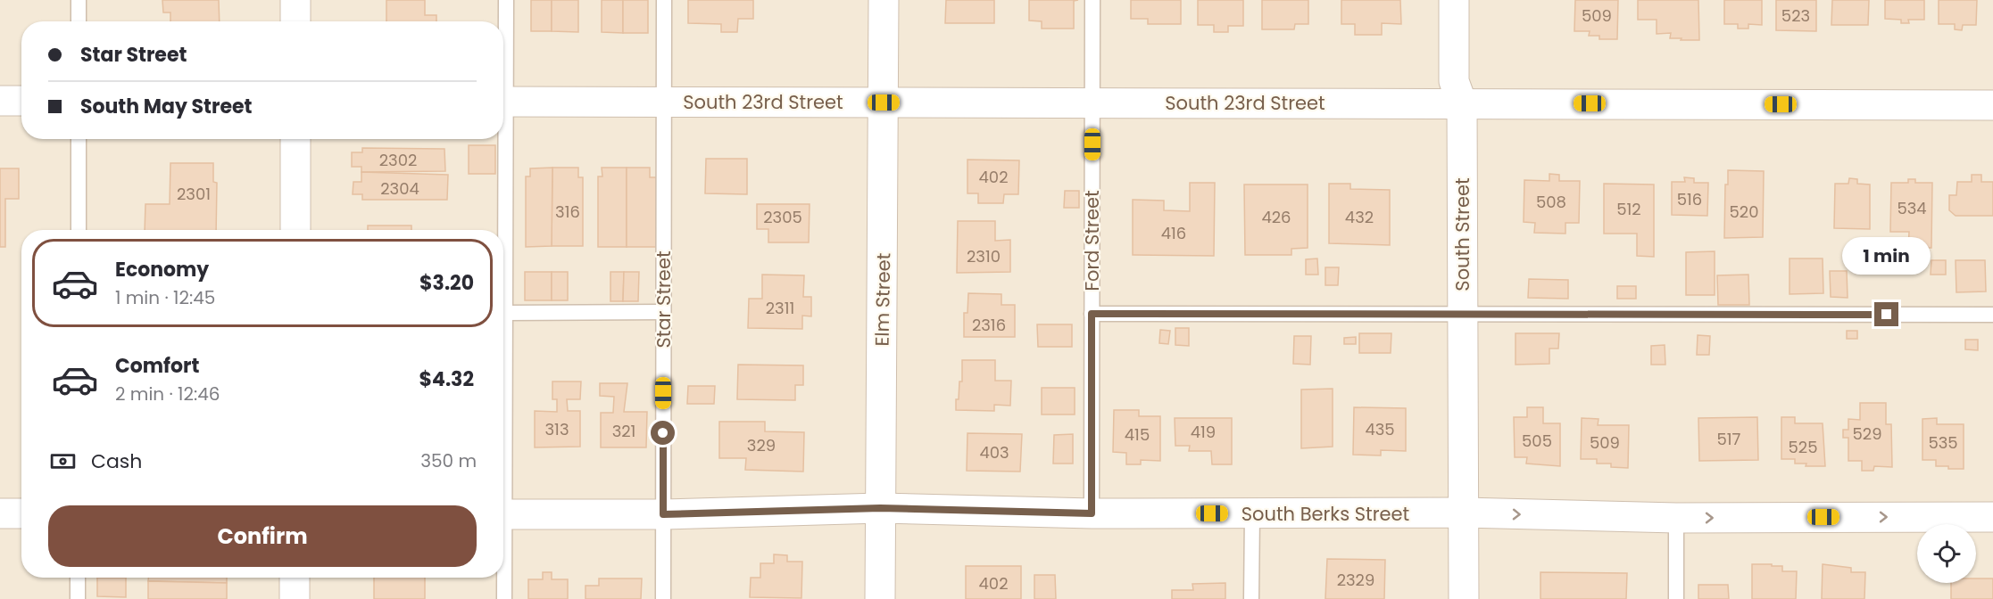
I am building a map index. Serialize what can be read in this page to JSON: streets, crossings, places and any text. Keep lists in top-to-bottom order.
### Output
{
  "streets": {
    "street": [
      "South 23rd Street",
      "South Street",
      "Elm Street",
      "South Berks Street"
    ],
    "lane": ["Ford Street", "Star Street"]
  },
  "crossings": [
    ["South 23rd Street", "South Street"],
    ["South 23rd Street", "Ford Street"],
    ["South 23rd Street", "Star Street"],
    ["South 23rd Street", "Elm Street"],
    ["South Street", "South Berks Street"],
    ["Ford Street", "South Berks Street"],
    ["Star Street", "South Berks Street"],
    ["Elm Street", "South Berks Street"]
  ],
  "one_way": ["South Berks Street"],
  "house_numbers": [
    "509",
    "523",
    "2302",
    "402",
    "2304",
    "2301",
    "516",
    "508",
    "534",
    "512",
    "316",
    "520",
    "2305",
    "426",
    "432",
    "416",
    "2310",
    "2311",
    "2316",
    "313",
    "435",
    "321",
    "419",
    "529",
    "415",
    "517",
    "505",
    "509",
    "535",
    "329",
    "525",
    "403",
    "2329",
    "402"
  ],
  "page": {
    "banner": ["Star Street", "South May Street"],
    "bubble": "1 min",
    "list": [
      {
        "name": "Economy",
        "note": "1 min · 12:45",
        "value": "$3.20"
      },
      {
        "name": "Comfort",
        "note": "2 min · 12:46",
        "value": "$4.32"
      }
    ],
    "pay": ["Cash", "350 m"],
    "buttons": "Confirm"
  }
}
